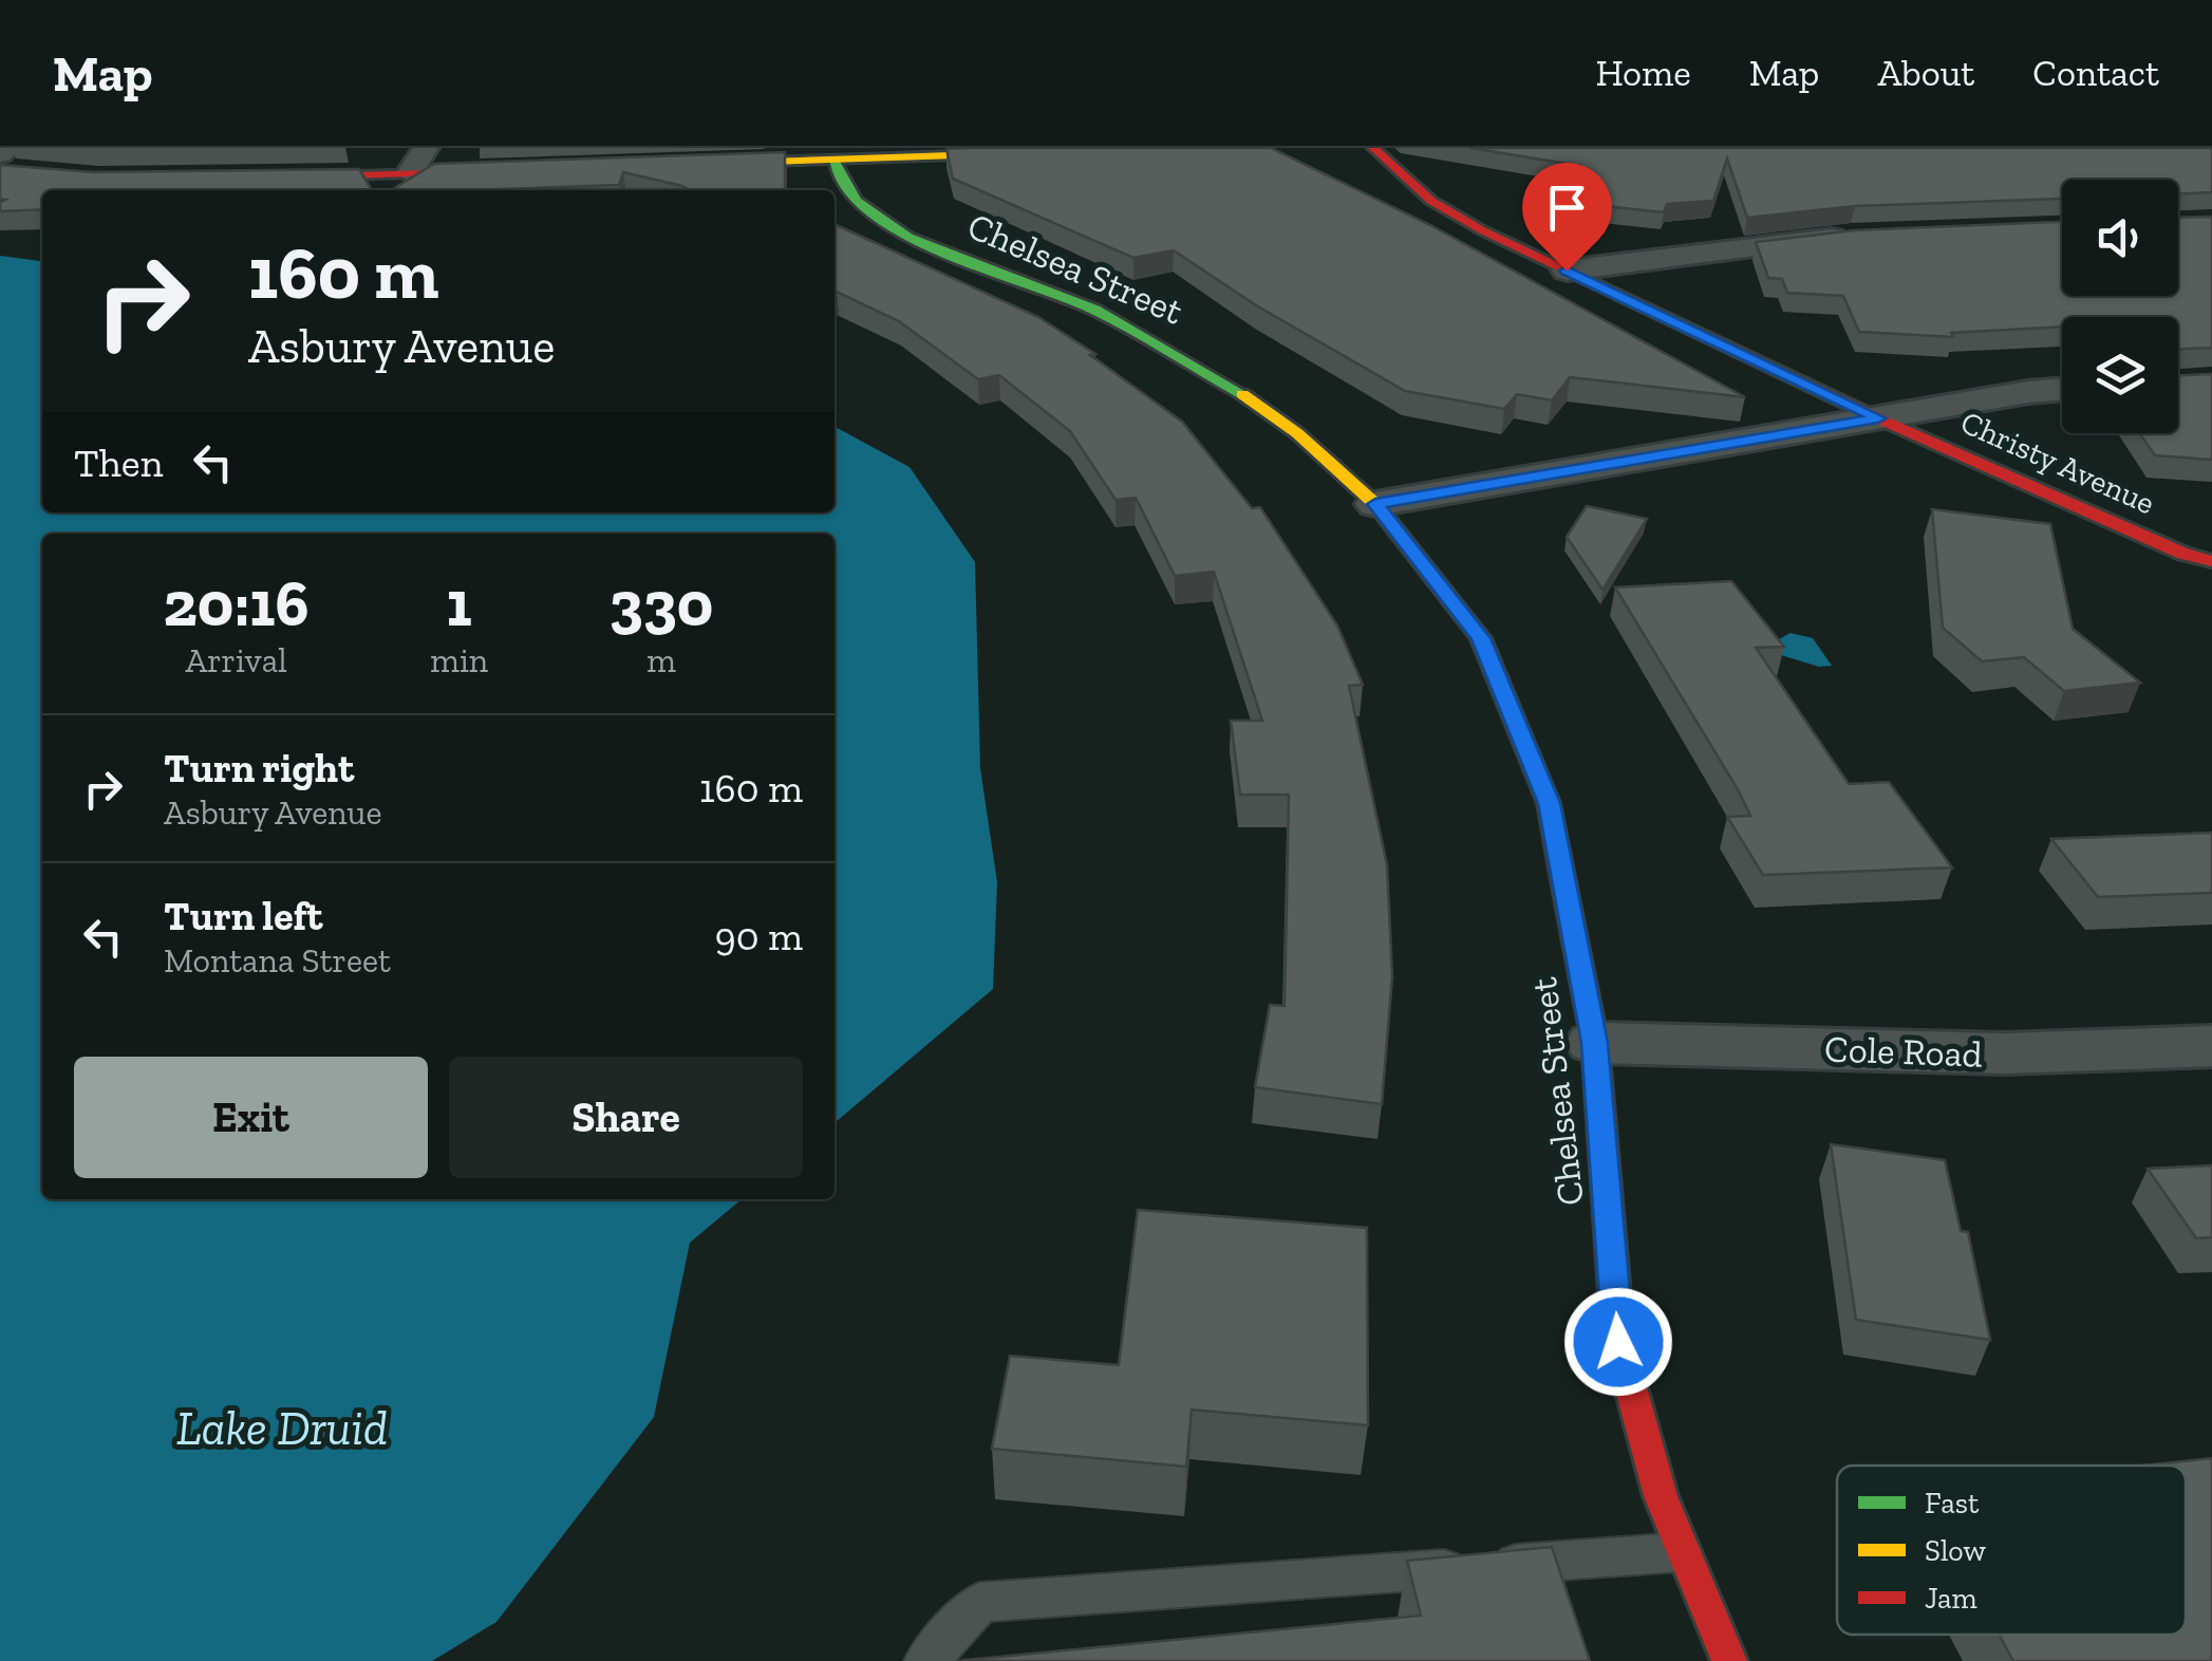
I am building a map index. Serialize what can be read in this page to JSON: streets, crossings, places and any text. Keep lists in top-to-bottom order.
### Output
{
  "streets": {
    "street": ["Chelsea Street", "Christy Avenue", "Cole Road"]
  },
  "crossings": [
    ["Chelsea Street", "Cole Road"]
  ],
  "water": ["Lake Druid"],
  "legend": ["Fast", "Slow", "Jam"],
  "page": {
    "header": "Map",
    "nav": [
      "Home",
      "Map",
      "About",
      "Contact"
    ],
    "turn": ["160 m", "Asbury Avenue"],
    "then": "Then",
    "eta": [
      "20:16",
      "Arrival",
      "1",
      "min",
      "330",
      "m"
    ],
    "list": [
      {
        "name": "Turn right",
        "note": "Asbury Avenue",
        "value": "160 m"
      },
      {
        "name": "Turn left",
        "note": "Montana Street",
        "value": "90 m"
      }
    ],
    "buttons": ["Exit", "Share"]
  }
}
